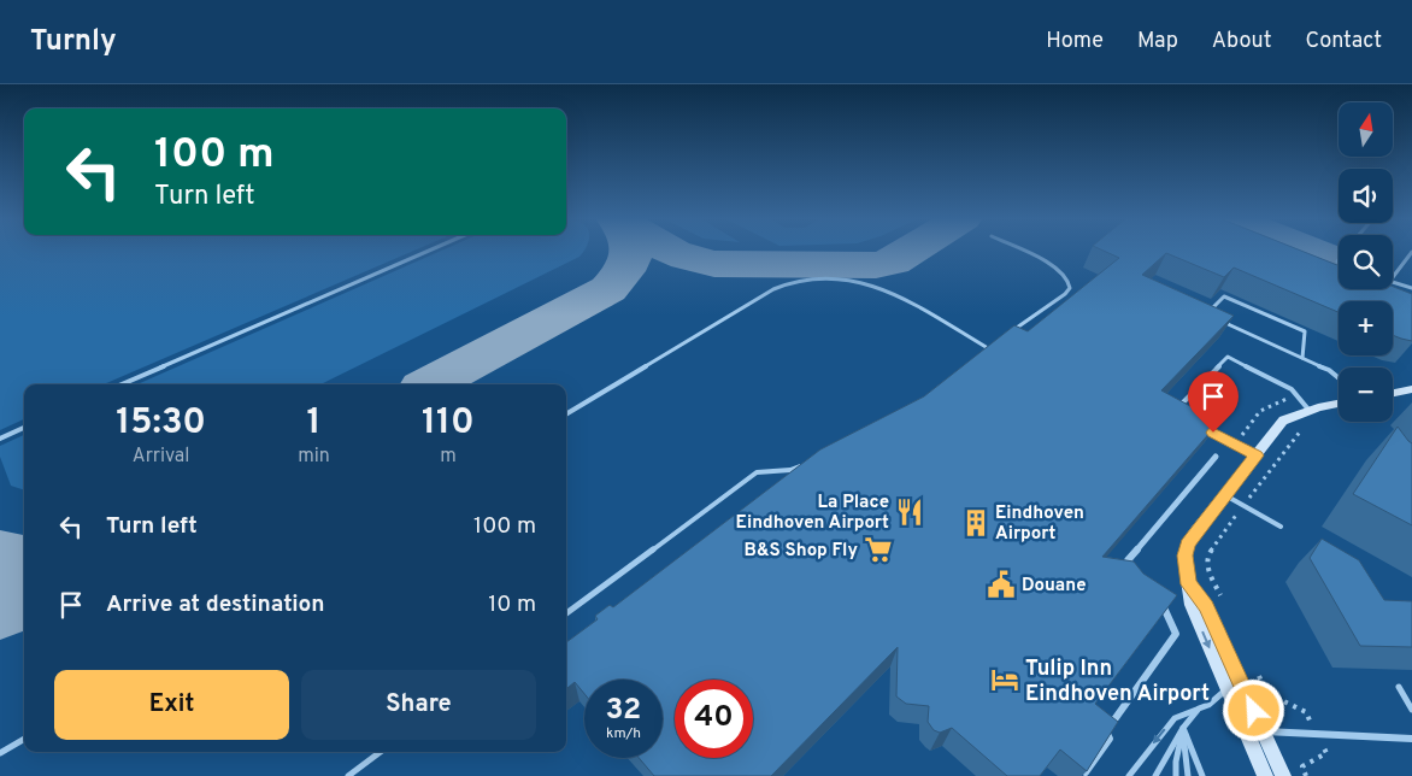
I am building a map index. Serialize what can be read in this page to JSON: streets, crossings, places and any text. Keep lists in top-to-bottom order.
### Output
{
  "places": {
    "restaurant": ["La Place Eindhoven Airport"],
    "building": ["Eindhoven Airport"],
    "supermarket": ["B&S Shop Fly"],
    "public building": ["Douane"],
    "hotel": ["Tulip Inn Eindhoven Airport"]
  },
  "north": "top",
  "page": {
    "header": "Turnly",
    "nav": [
      "Home",
      "Map",
      "About",
      "Contact"
    ],
    "map_buttons": ["+", "−"],
    "turn": ["100 m", "Turn left"],
    "eta": [
      "15:30",
      "Arrival",
      "1",
      "min",
      "110",
      "m"
    ],
    "list": [
      {
        "name": "Turn left",
        "value": "100 m"
      },
      {
        "name": "Arrive at destination",
        "value": "10 m"
      }
    ],
    "buttons": ["Exit", "Share"],
    "speed": "32 km/h",
    "limit": "40"
  }
}
